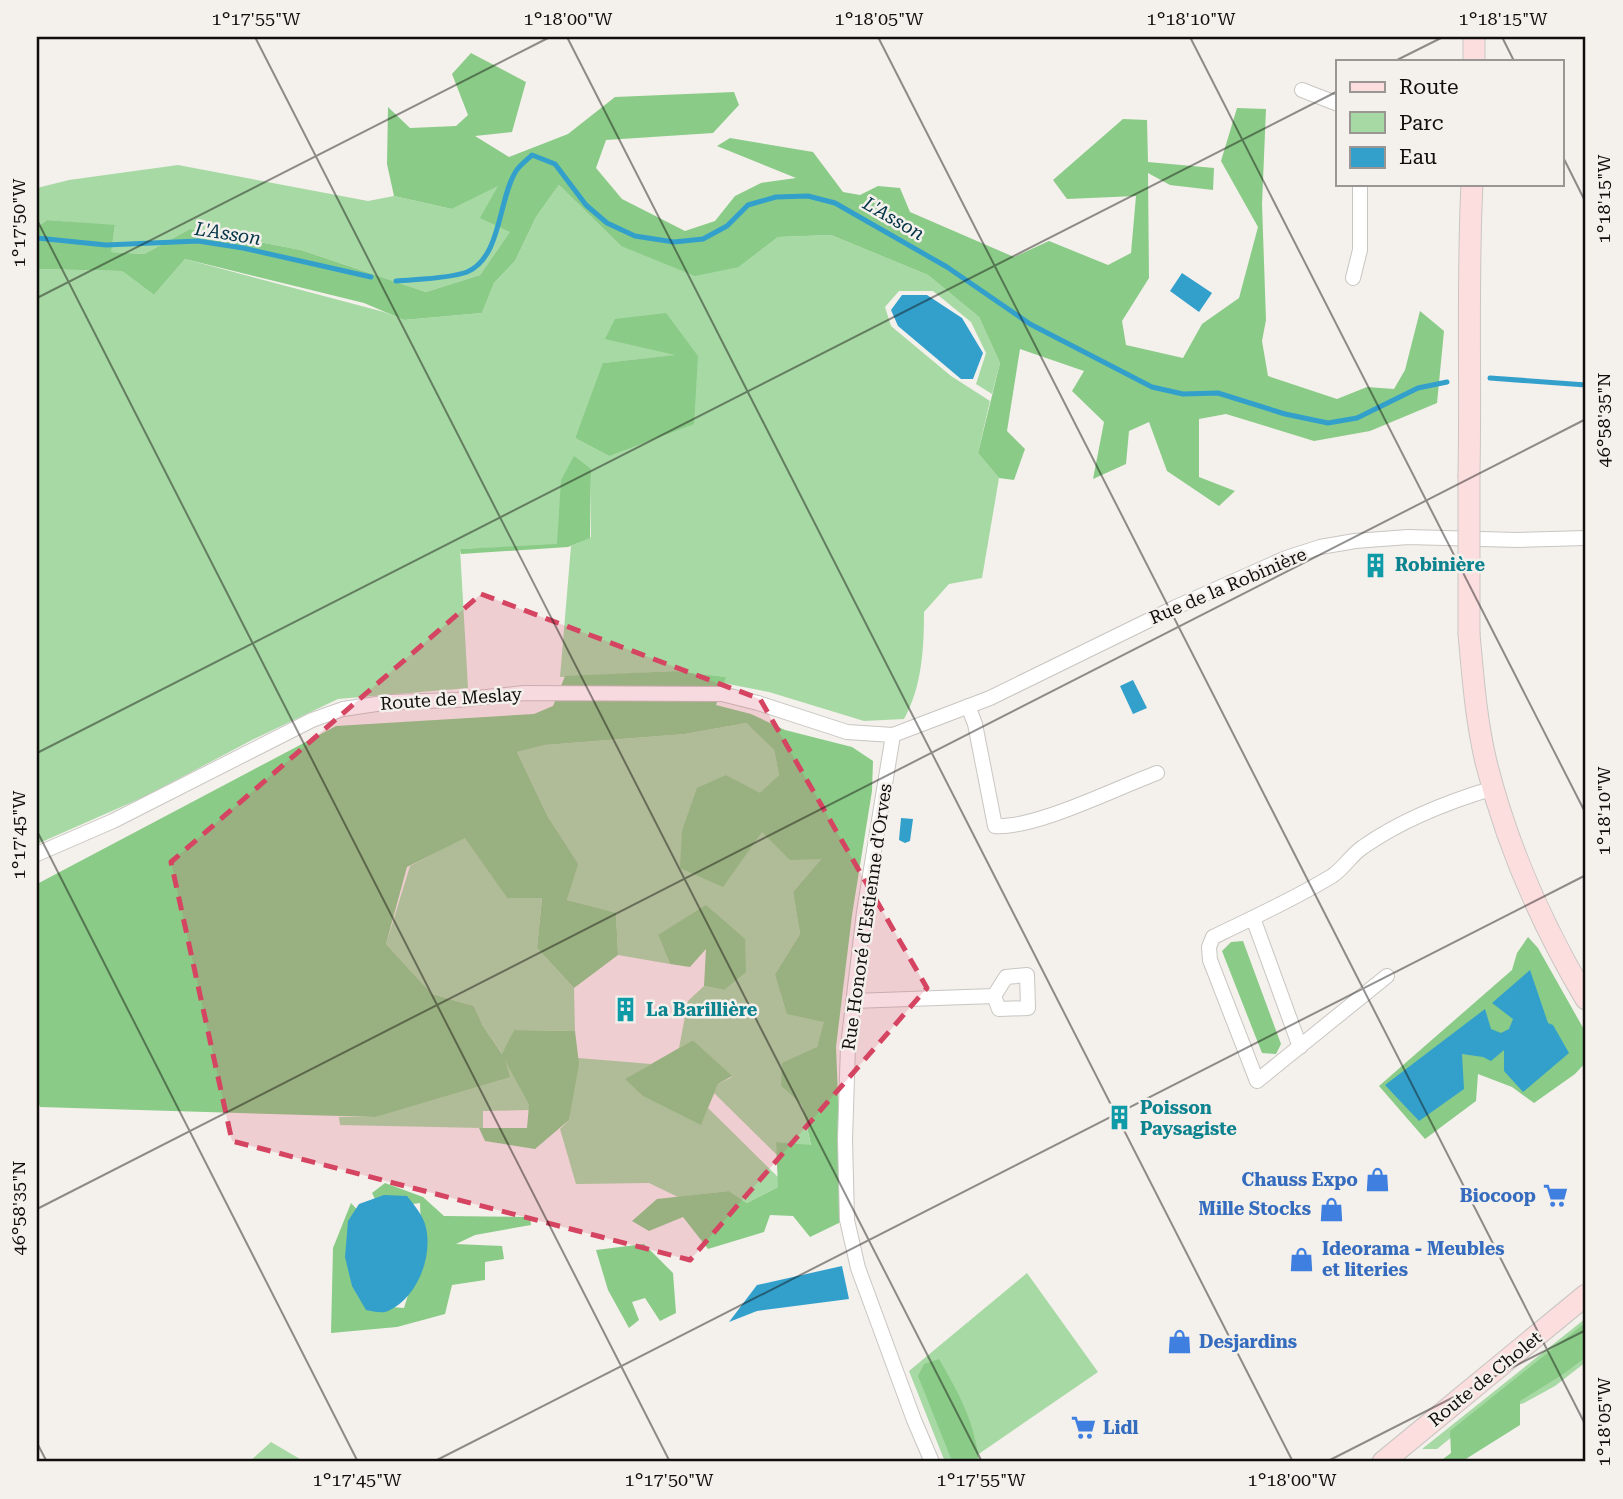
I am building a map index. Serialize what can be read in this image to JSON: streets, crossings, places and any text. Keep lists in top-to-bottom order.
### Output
{
  "streets": {
    "main road": ["Route de Cholet"],
    "street": ["Rue de la Robinière", "Route de Meslay", "Rue Honoré d'Estienne d'Orves"]
  },
  "crossings": [
    ["Rue de la Robinière", "Route de Meslay"],
    ["Rue de la Robinière", "Rue Honoré d'Estienne d'Orves"],
    ["Route de Meslay", "Rue Honoré d'Estienne d'Orves"]
  ],
  "water": ["L'Asson"],
  "places": {
    "building": ["Robinière", "La Barillière", "Poisson Paysagiste"],
    "shop": [
      "Chauss Expo",
      "Mille Stocks",
      "Ideorama - Meubles et literies",
      "Desjardins"
    ],
    "supermarket": ["Biocoop", "Lidl"]
  },
  "legend": ["Route", "Parc", "Eau"],
  "coordinates": [
    "1°17'55\"W",
    "1°18'00\"W",
    "1°18'05\"W",
    "1°18'10\"W",
    "1°18'15\"W",
    "1°17'50\"W",
    "46°58'35\"N",
    "1°17'45\"W"
  ]
}
